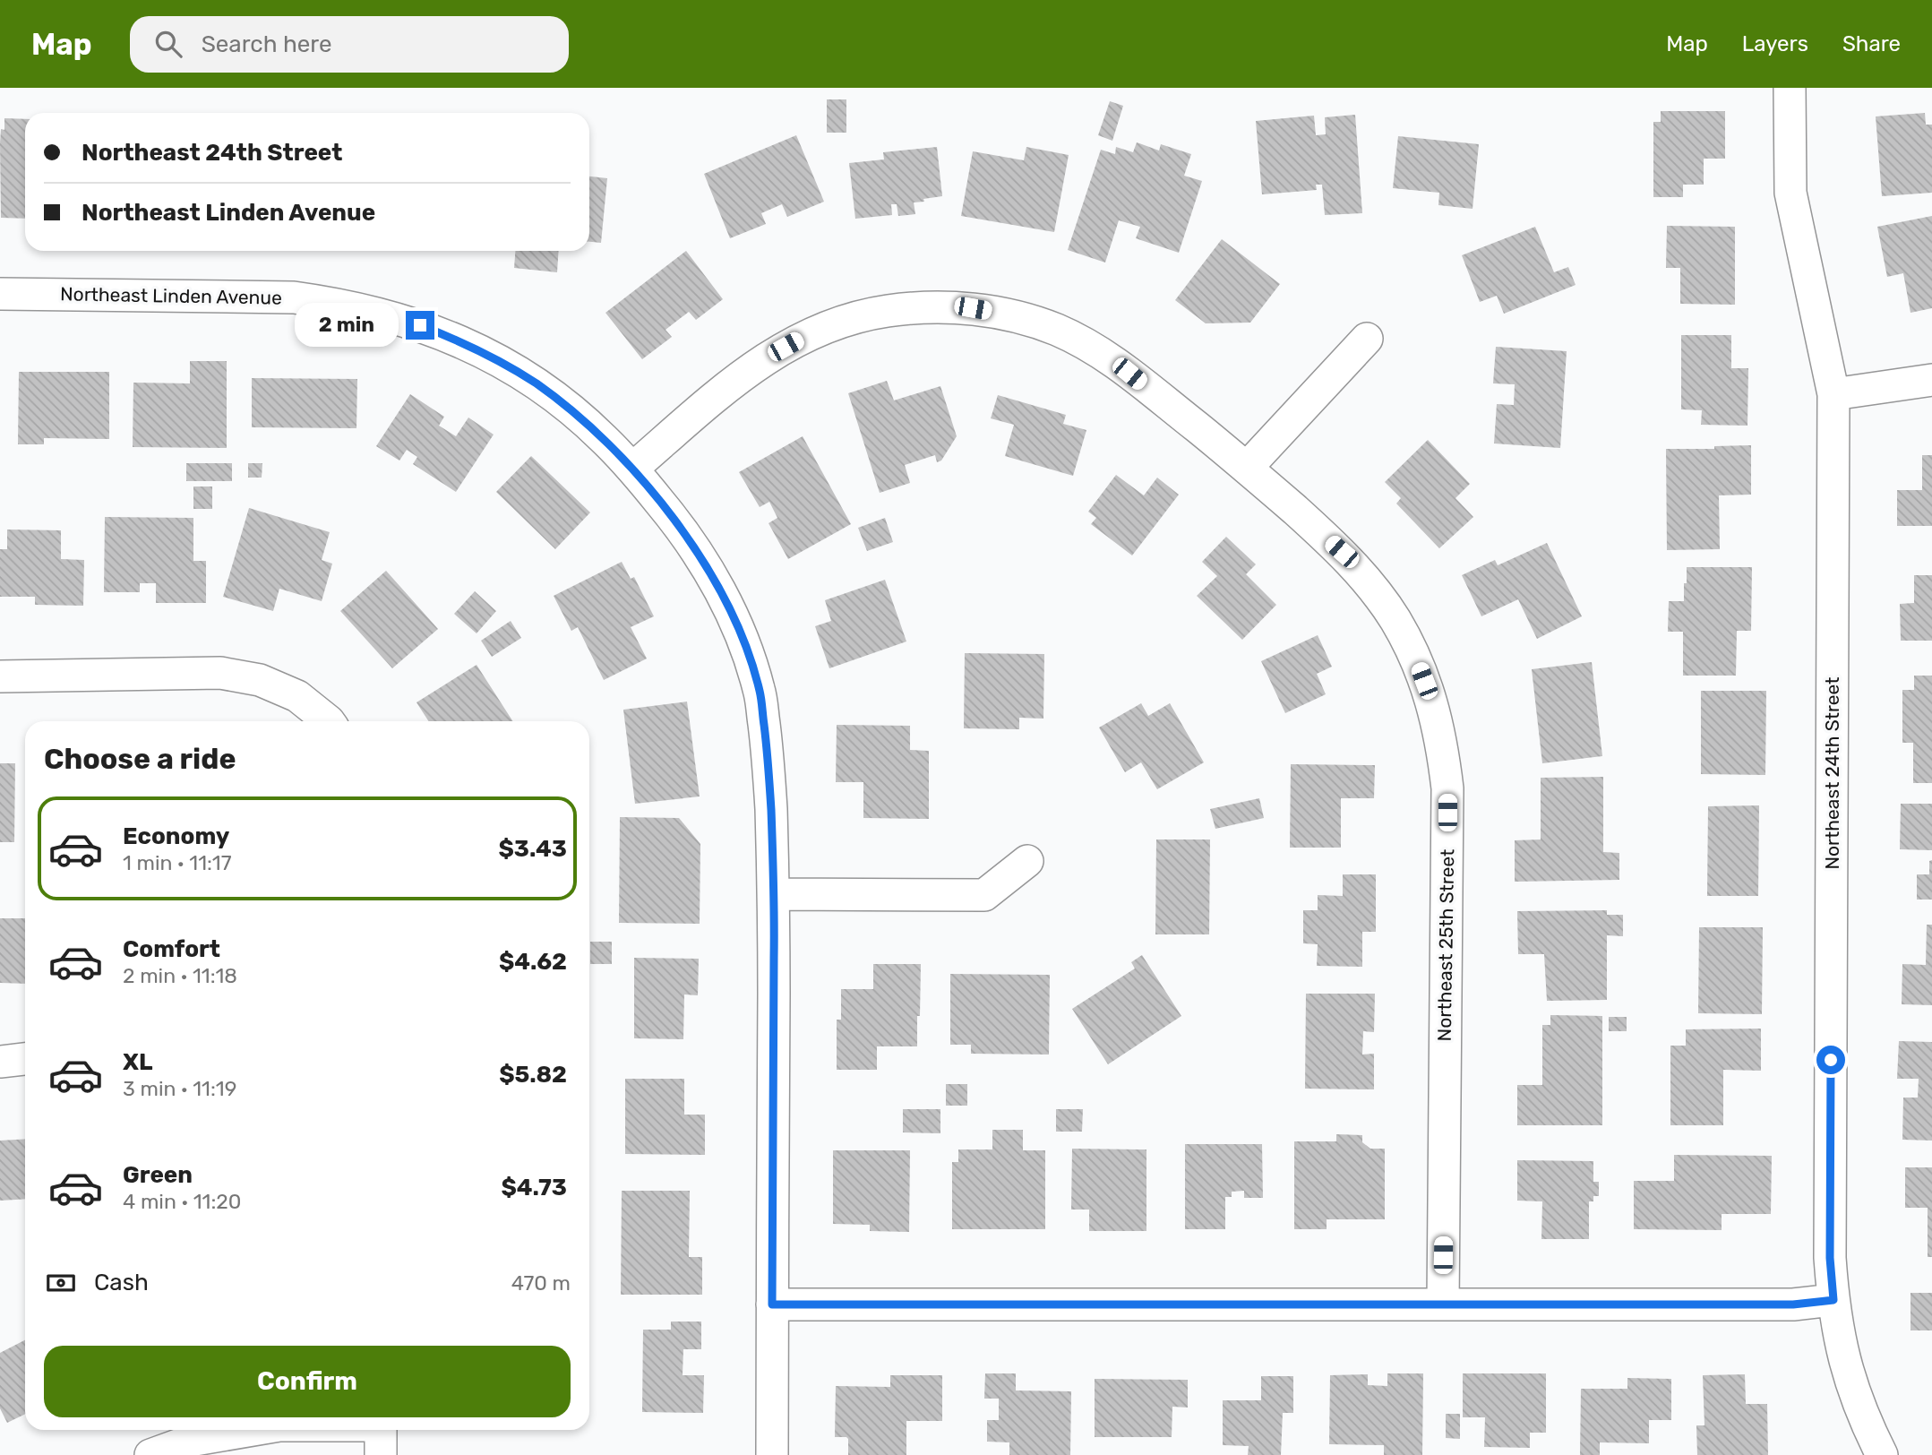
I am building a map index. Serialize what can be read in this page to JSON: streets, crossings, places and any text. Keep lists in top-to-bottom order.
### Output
{
  "streets": {
    "street": ["Northeast Linden Avenue", "Northeast 24th Street", "Northeast 25th Street"]
  },
  "page": {
    "header": "Map",
    "search": "Search here",
    "nav": ["Map", "Layers", "Share"],
    "banner": ["Northeast 24th Street", "Northeast Linden Avenue"],
    "bubble": "2 min",
    "heading": "Choose a ride",
    "list": [
      {
        "name": "Economy",
        "note": "1 min · 11:17",
        "value": "$3.43"
      },
      {
        "name": "Comfort",
        "note": "2 min · 11:18",
        "value": "$4.62"
      },
      {
        "name": "XL",
        "note": "3 min · 11:19",
        "value": "$5.82"
      },
      {
        "name": "Green",
        "note": "4 min · 11:20",
        "value": "$4.73"
      }
    ],
    "pay": ["Cash", "470 m"],
    "buttons": "Confirm"
  }
}
